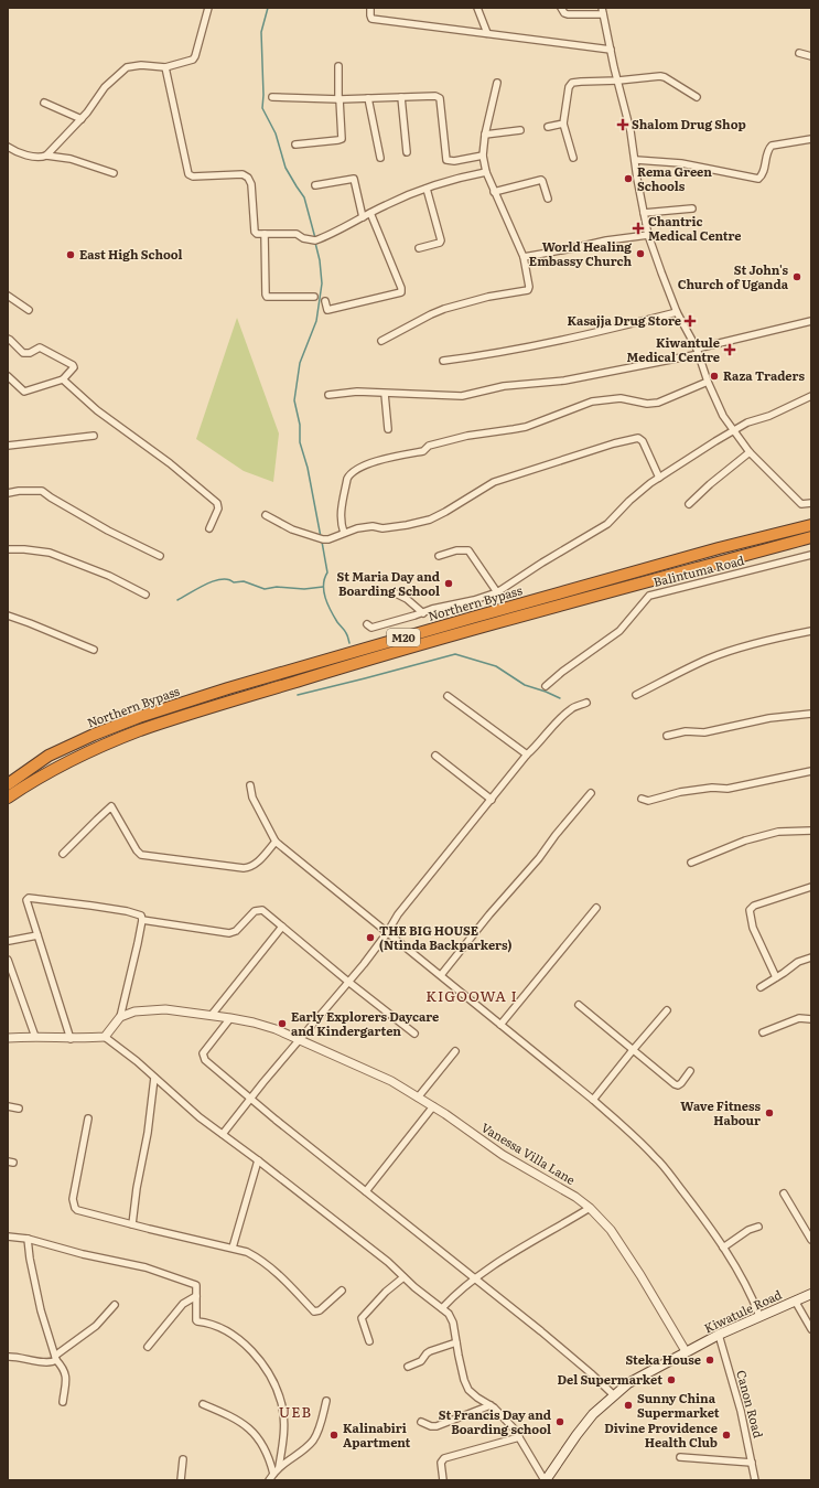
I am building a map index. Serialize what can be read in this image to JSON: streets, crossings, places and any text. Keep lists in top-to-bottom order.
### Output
{
  "streets": {
    "highway": ["Northern Bypass", "M20"],
    "main road": ["Kiwatule Road"],
    "street": ["Balintuma Road", "Vanessa Villa Lane", "Canon Road"]
  },
  "crossings": [
    ["Vanessa Villa Lane", "Kiwatule Road"],
    ["Kiwatule Road", "Canon Road"]
  ],
  "districts": ["KIGOOWA I", "UEB"],
  "places": {
    "health": [
      "Shalom Drug Shop",
      "Chantric Medical Centre",
      "Kasajja Drug Store",
      "Kiwantule Medical Centre"
    ],
    "other": [
      "Rema Green Schools",
      "World Healing Embassy Church",
      "East High School",
      "St John's Church of Uganda",
      "Raza Traders",
      "St Maria Day and Boarding School",
      "THE BIG HOUSE (Ntinda Backparkers)",
      "Early Explorers Daycare and Kindergarten",
      "Wave Fitness Habour",
      "Steka House",
      "Del Supermarket",
      "Sunny China Supermarket",
      "St Francis Day and Boarding school",
      "Kalinabiri Apartment",
      "Divine Providence Health Club"
    ]
  }
}
